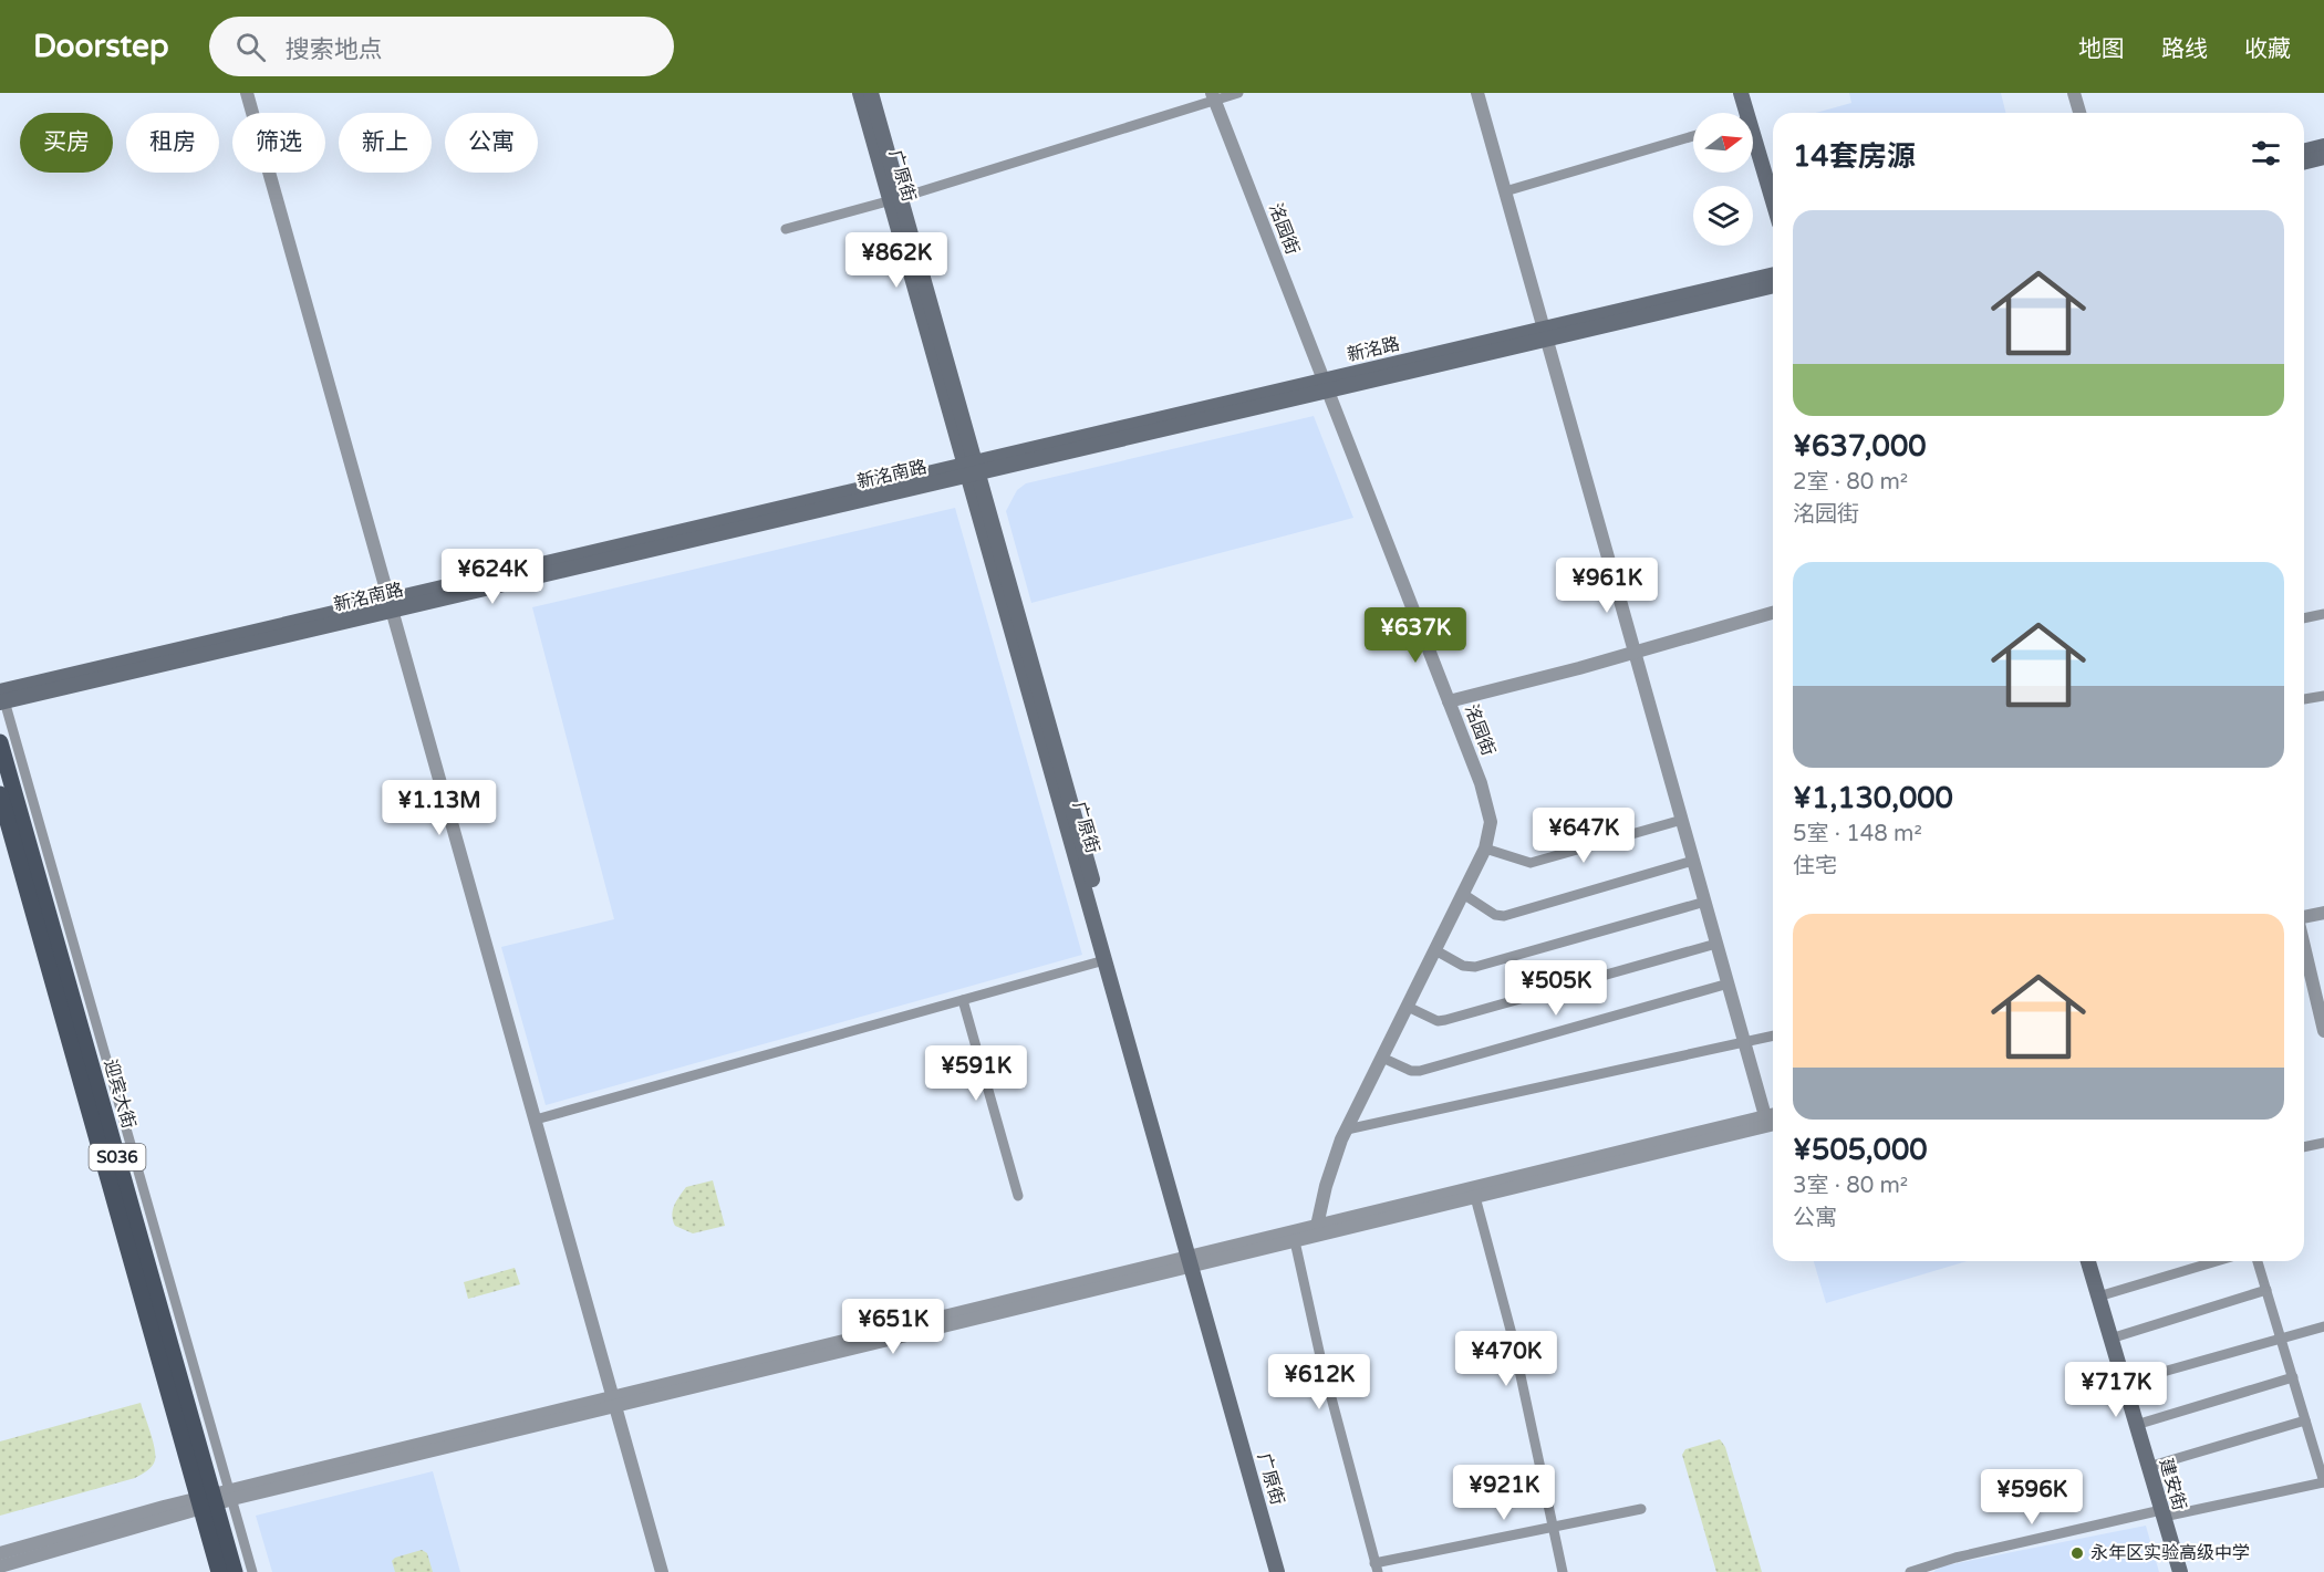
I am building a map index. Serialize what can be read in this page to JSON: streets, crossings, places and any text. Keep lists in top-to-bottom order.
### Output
{
  "streets": {
    "main road": [
      "广原街",
      "新洺路",
      "新洺南路",
      "迎宾大街",
      "S036",
      "建安街"
    ],
    "street": ["洺园街"]
  },
  "crossings": [
    ["广原街", "新洺路"],
    ["广原街", "新洺南路"],
    ["洺园街", "新洺路"],
    ["新洺路", "新洺南路"]
  ],
  "places": ["永年区实验高级中学"],
  "north": "right",
  "page": {
    "header": "Doorstep",
    "search": "搜索地点",
    "nav": ["地图", "路线", "收藏"],
    "chip": [
      "买房",
      "租房",
      "筛选",
      "新上",
      "公寓"
    ],
    "heading": "14套房源",
    "list": [
      {
        "name": "¥637,000",
        "note": "2室 · 80 m² · 洺园街"
      },
      {
        "name": "¥1,130,000",
        "note": "5室 · 148 m² · 住宅"
      },
      {
        "name": "¥505,000",
        "note": "3室 · 80 m² · 公寓"
      }
    ],
    "price": [
      "¥862K",
      "¥624K",
      "¥961K",
      "¥637K",
      "¥1.13M",
      "¥647K",
      "¥505K",
      "¥591K",
      "¥651K",
      "¥470K",
      "¥612K",
      "¥717K",
      "¥921K",
      "¥596K"
    ]
  }
}
